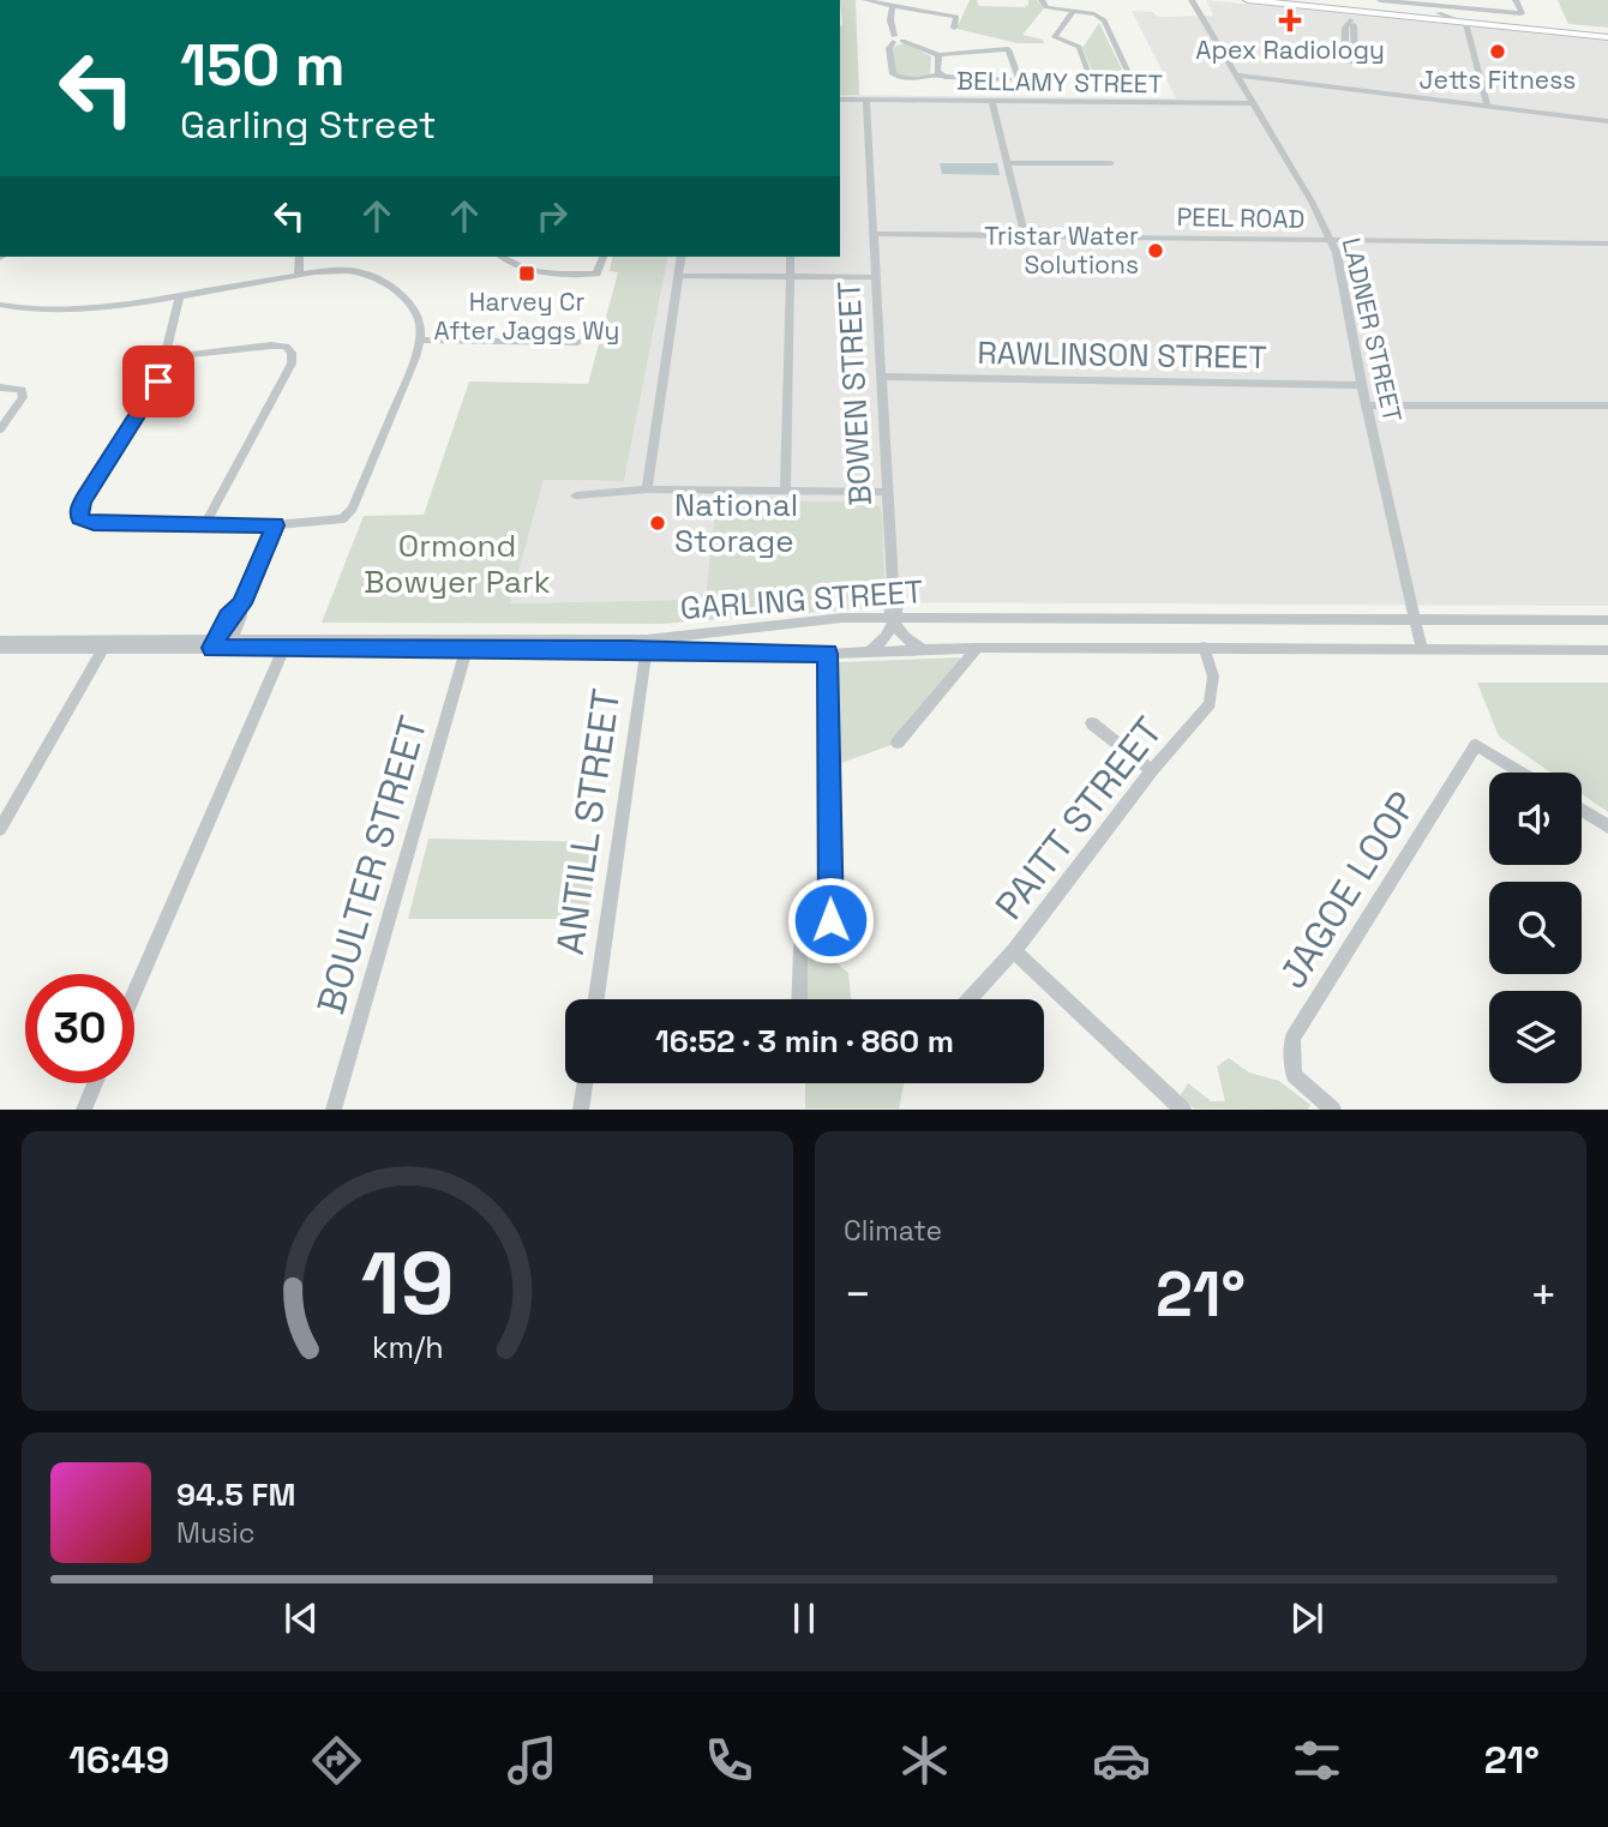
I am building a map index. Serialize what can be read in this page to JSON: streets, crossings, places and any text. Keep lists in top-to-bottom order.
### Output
{
  "streets": {
    "street": [
      "BELLAMY STREET",
      "PEEL ROAD",
      "LADNER STREET",
      "RAWLINSON STREET",
      "BOWEN STREET",
      "GARLING STREET",
      "PAITT STREET",
      "ANTILL STREET",
      "BOULTER STREET",
      "JAGOE LOOP"
    ]
  },
  "crossings": [
    ["BELLAMY STREET", "LADNER STREET"],
    ["BELLAMY STREET", "BOWEN STREET"],
    ["PEEL ROAD", "LADNER STREET"],
    ["PEEL ROAD", "BOWEN STREET"],
    ["LADNER STREET", "RAWLINSON STREET"],
    ["LADNER STREET", "GARLING STREET"],
    ["RAWLINSON STREET", "BOWEN STREET"],
    ["BOWEN STREET", "GARLING STREET"],
    ["GARLING STREET", "PAITT STREET"],
    ["GARLING STREET", "ANTILL STREET"],
    ["GARLING STREET", "BOULTER STREET"]
  ],
  "parks": ["Ormond Bowyer Park"],
  "places": {
    "health": ["Apex Radiology"],
    "other": ["Jetts Fitness", "Tristar Water Solutions", "National Storage"],
    "transit": ["Harvey Cr After Jaggs Wy"]
  },
  "page": {
    "turn": ["150 m", "Garling Street"],
    "limit": "30",
    "trip": "16:52 · 3 min · 860 m",
    "tile": "Climate",
    "heat": ["−", "21°", "+"],
    "song": ["94.5 FM", "Music"],
    "tabs": ["16:49", "21°"],
    "gauge": ["19", "km/h"]
  }
}
